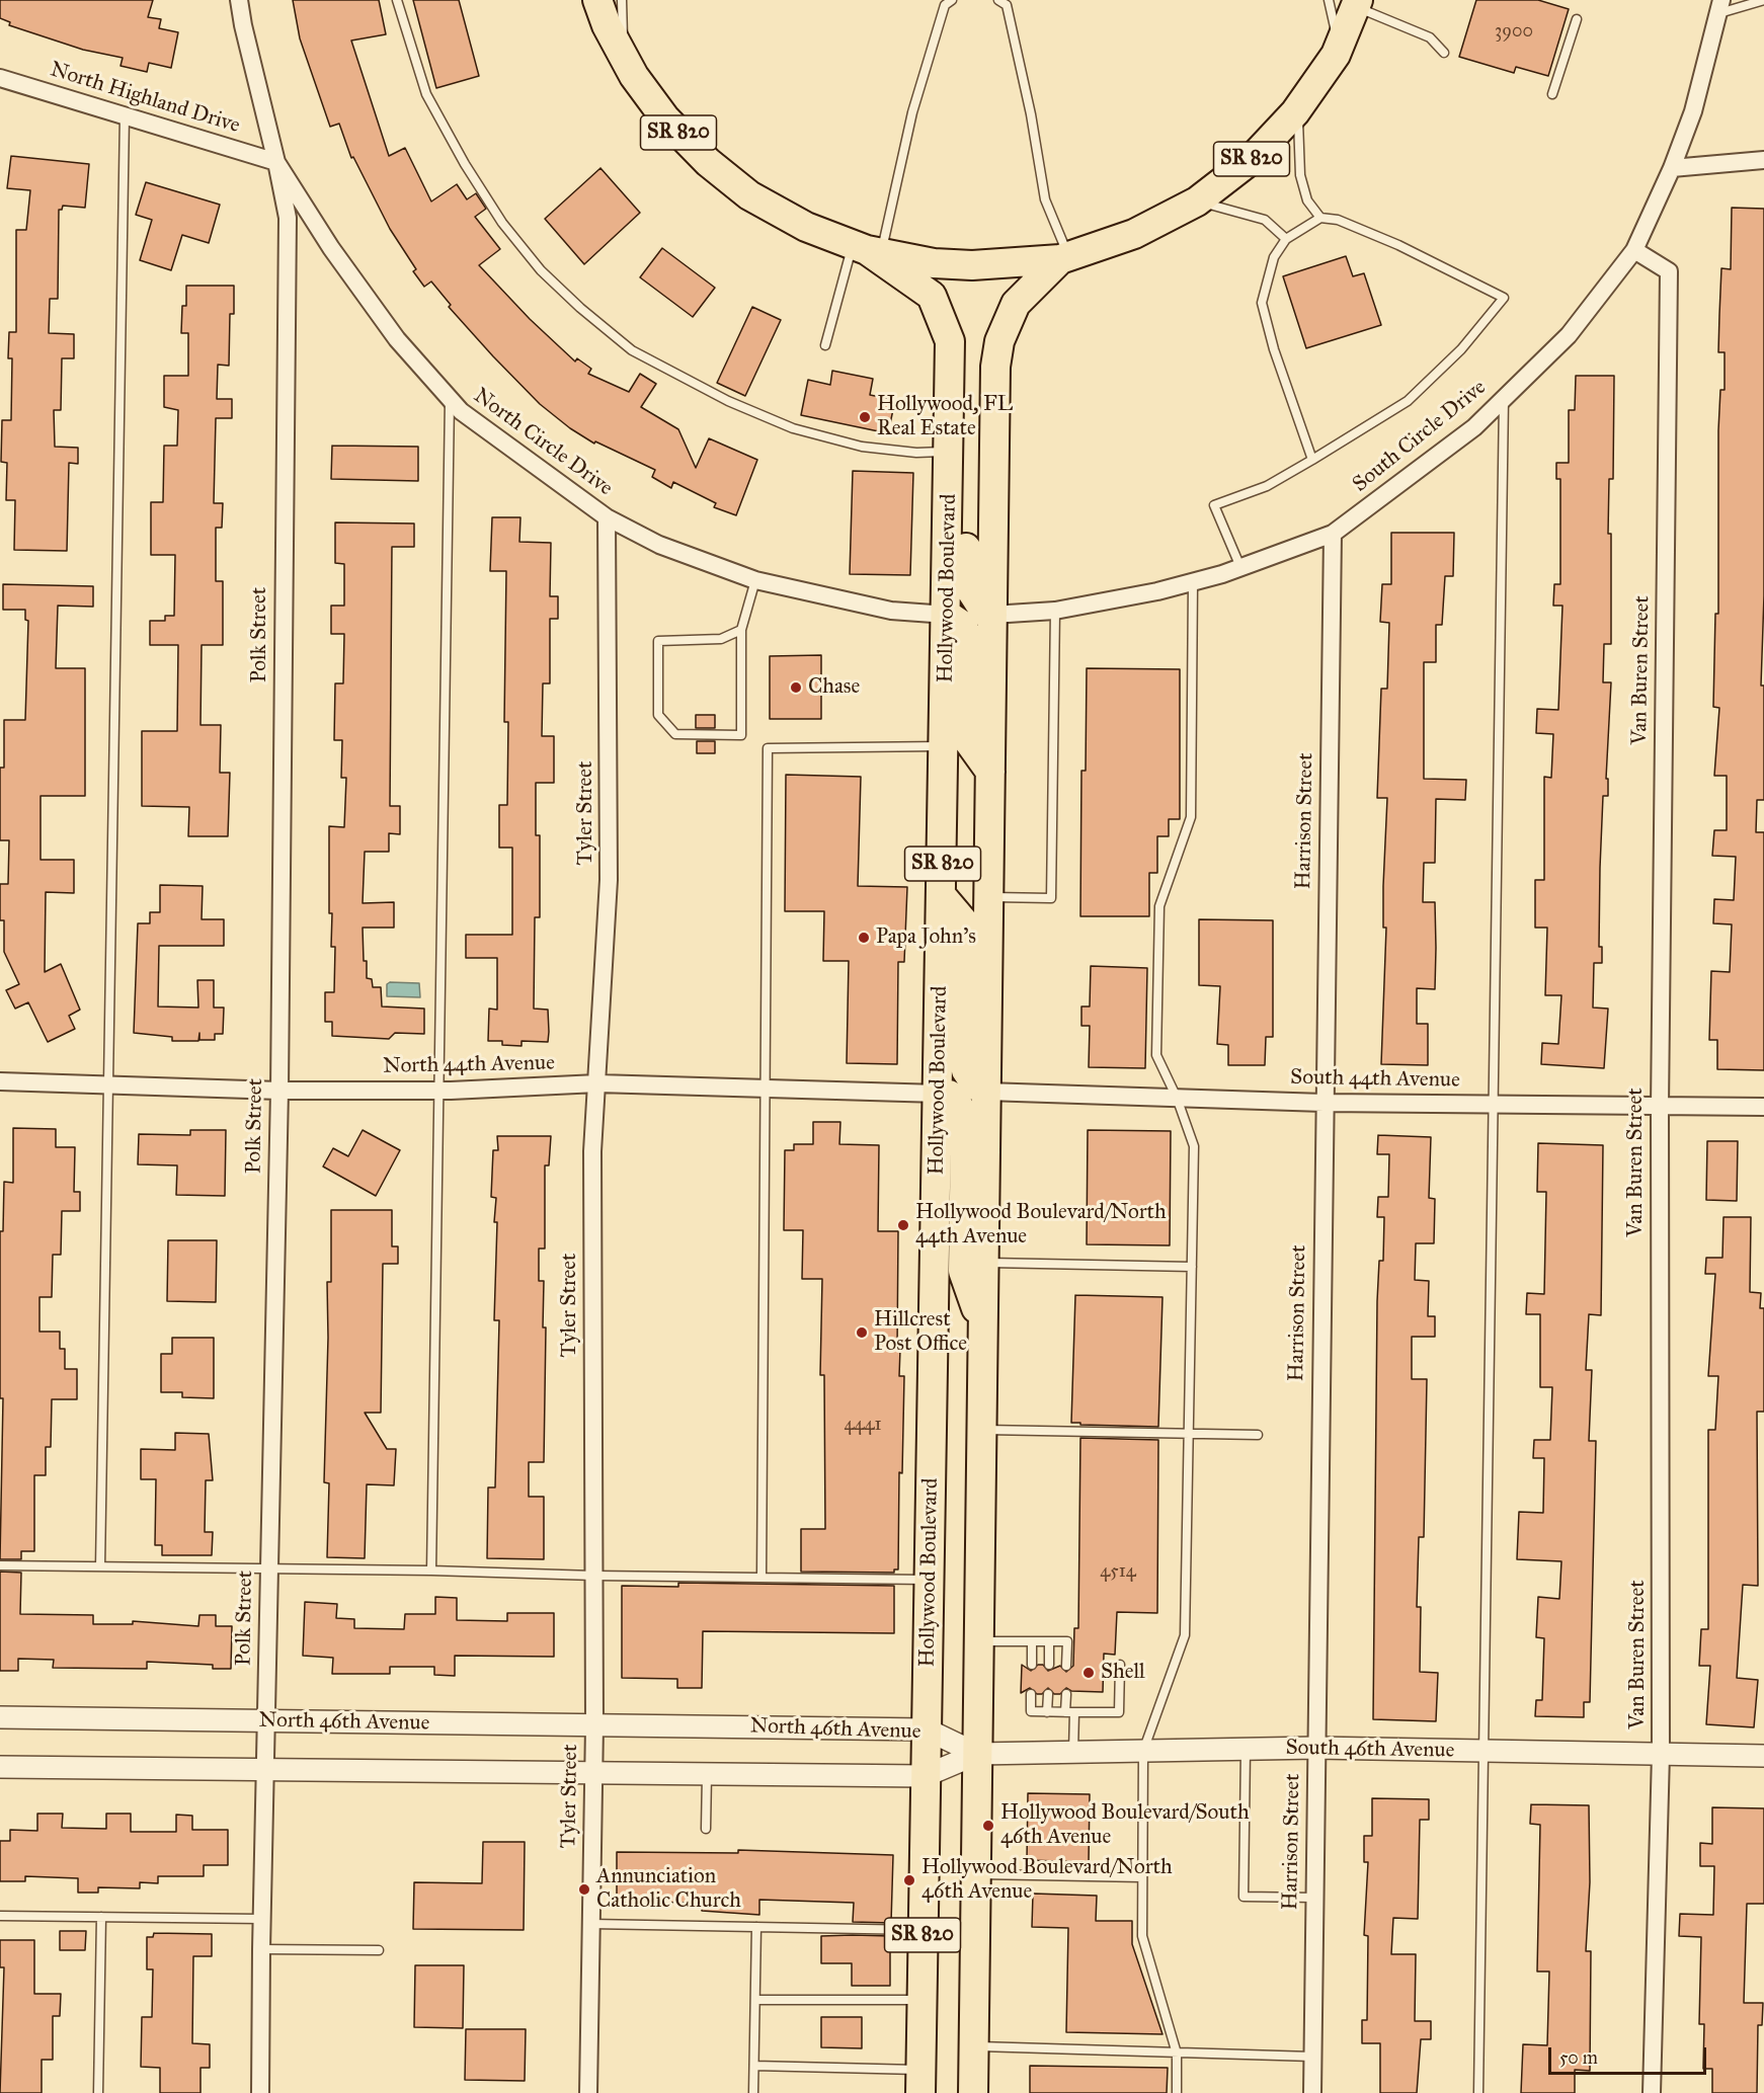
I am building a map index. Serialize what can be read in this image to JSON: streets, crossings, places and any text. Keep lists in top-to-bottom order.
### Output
{
  "streets": {
    "highway": ["SR 820", "Hollywood Boulevard"],
    "street": [
      "North Highland Drive",
      "South Circle Drive",
      "North Circle Drive",
      "Polk Street",
      "Van Buren Street",
      "Tyler Street",
      "Harrison Street",
      "North 44th Avenue",
      "South 44th Avenue",
      "North 46th Avenue",
      "South 46th Avenue"
    ]
  },
  "crossings": [
    ["North Highland Drive", "North Circle Drive"],
    ["North Highland Drive", "Polk Street"],
    ["South Circle Drive", "Hollywood Boulevard"],
    ["South Circle Drive", "Van Buren Street"],
    ["South Circle Drive", "Harrison Street"],
    ["North Circle Drive", "Hollywood Boulevard"],
    ["North Circle Drive", "Polk Street"],
    ["North Circle Drive", "Tyler Street"],
    ["Hollywood Boulevard", "North 44th Avenue"],
    ["Hollywood Boulevard", "South 44th Avenue"],
    ["Hollywood Boulevard", "North 46th Avenue"],
    ["Hollywood Boulevard", "South 46th Avenue"],
    ["Polk Street", "North 44th Avenue"],
    ["Polk Street", "North 46th Avenue"],
    ["Van Buren Street", "South 44th Avenue"],
    ["Van Buren Street", "South 46th Avenue"],
    ["Tyler Street", "North 44th Avenue"],
    ["Tyler Street", "North 46th Avenue"],
    ["Harrison Street", "South 44th Avenue"],
    ["Harrison Street", "South 46th Avenue"],
    ["North 46th Avenue", "South 46th Avenue"]
  ],
  "places": [
    "Hollywood, FL Real Estate",
    "Chase",
    "Papa John's",
    "Hollywood Boulevard/North 44th Avenue",
    "Hillcrest Post Office",
    "Shell",
    "Hollywood Boulevard/South 46th Avenue",
    "Hollywood Boulevard/North 46th Avenue",
    "Annunciation Catholic Church"
  ],
  "house_numbers": ["3900", "4441", "4514"],
  "scale_bar": "50 m"
}
